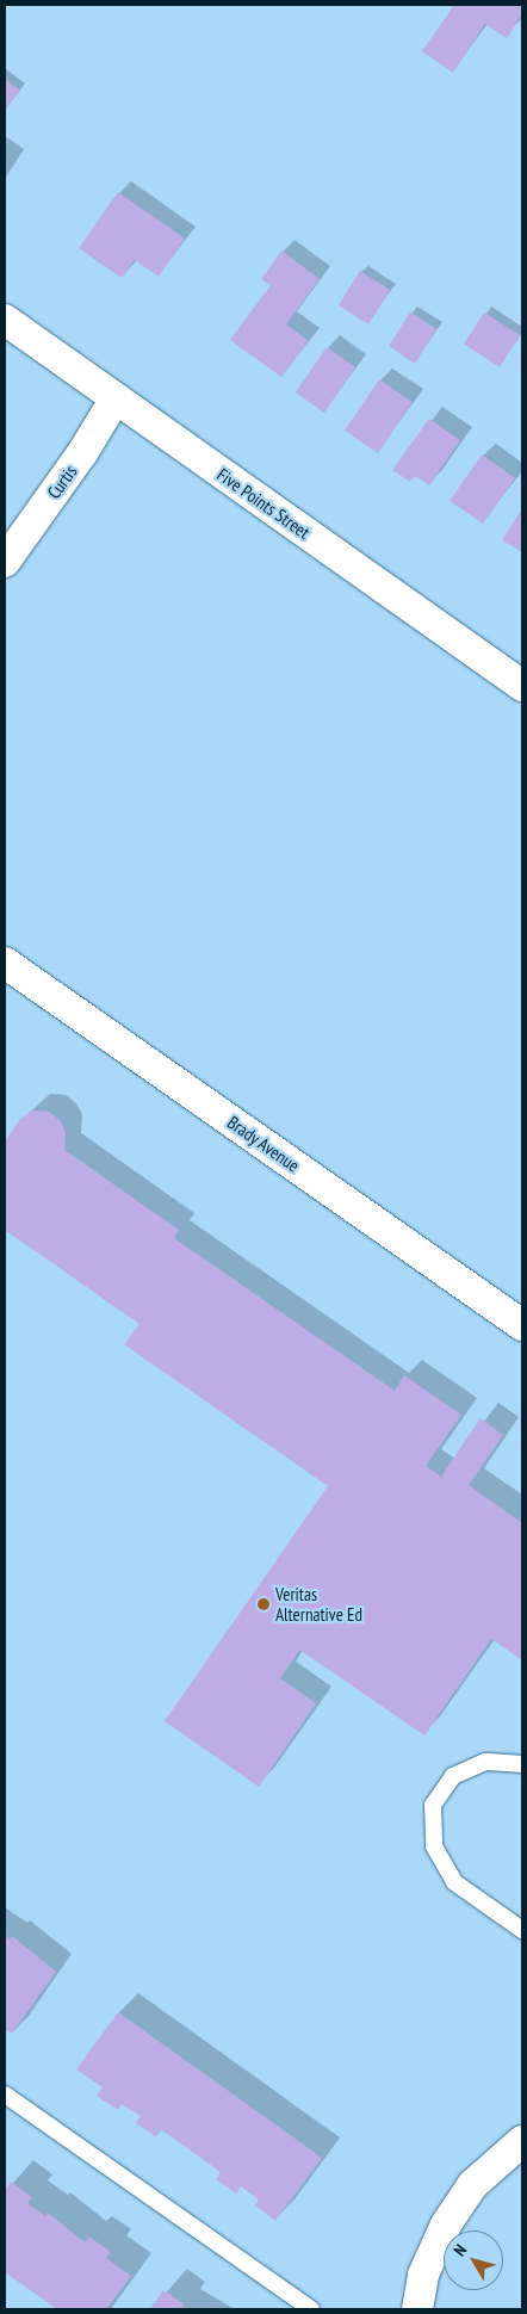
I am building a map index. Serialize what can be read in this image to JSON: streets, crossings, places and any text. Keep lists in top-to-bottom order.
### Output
{
  "streets": {
    "street": ["Curtis", "Five Points Street", "Brady Avenue"]
  },
  "crossings": [
    ["Curtis", "Five Points Street"]
  ],
  "places": ["Veritas Alternative Ed"],
  "north": "top left"
}
